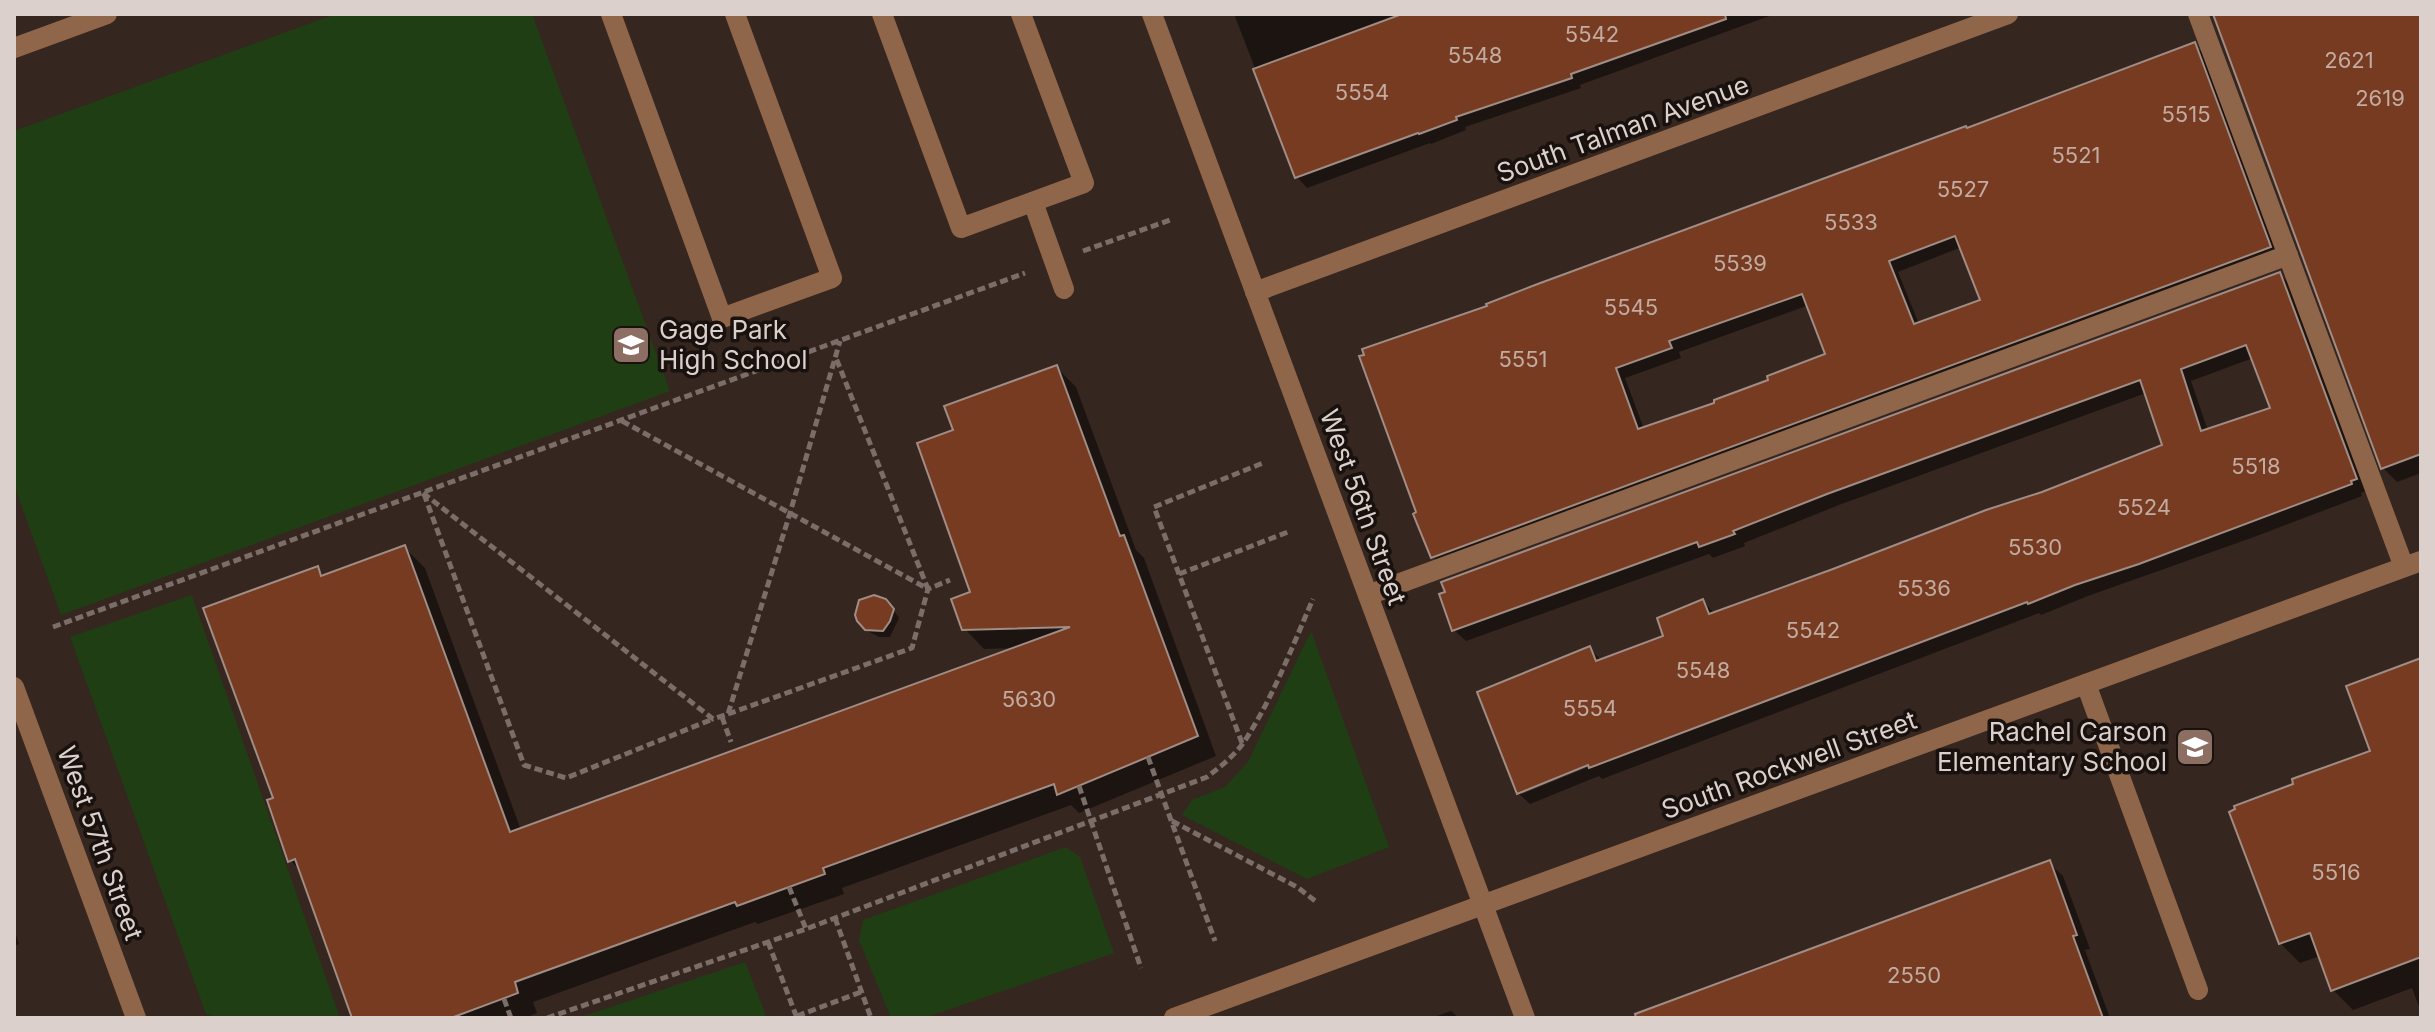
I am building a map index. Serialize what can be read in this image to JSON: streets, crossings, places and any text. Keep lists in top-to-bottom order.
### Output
{
  "streets": {
    "street": [
      "South Talman Avenue",
      "West 56th Street",
      "South Rockwell Street",
      "West 57th Street"
    ]
  },
  "crossings": [
    ["South Talman Avenue", "West 56th Street"],
    ["West 56th Street", "South Rockwell Street"]
  ],
  "places": {
    "school or university": ["Gage Park High School", "Rachel Carson Elementary School"]
  },
  "house_numbers": [
    "5542",
    "5548",
    "2621",
    "5554",
    "2619",
    "5515",
    "5521",
    "5527",
    "5533",
    "5539",
    "5545",
    "5551",
    "5518",
    "5524",
    "5530",
    "5536",
    "5542",
    "5548",
    "5630",
    "5554",
    "5516",
    "2550"
  ]
}
